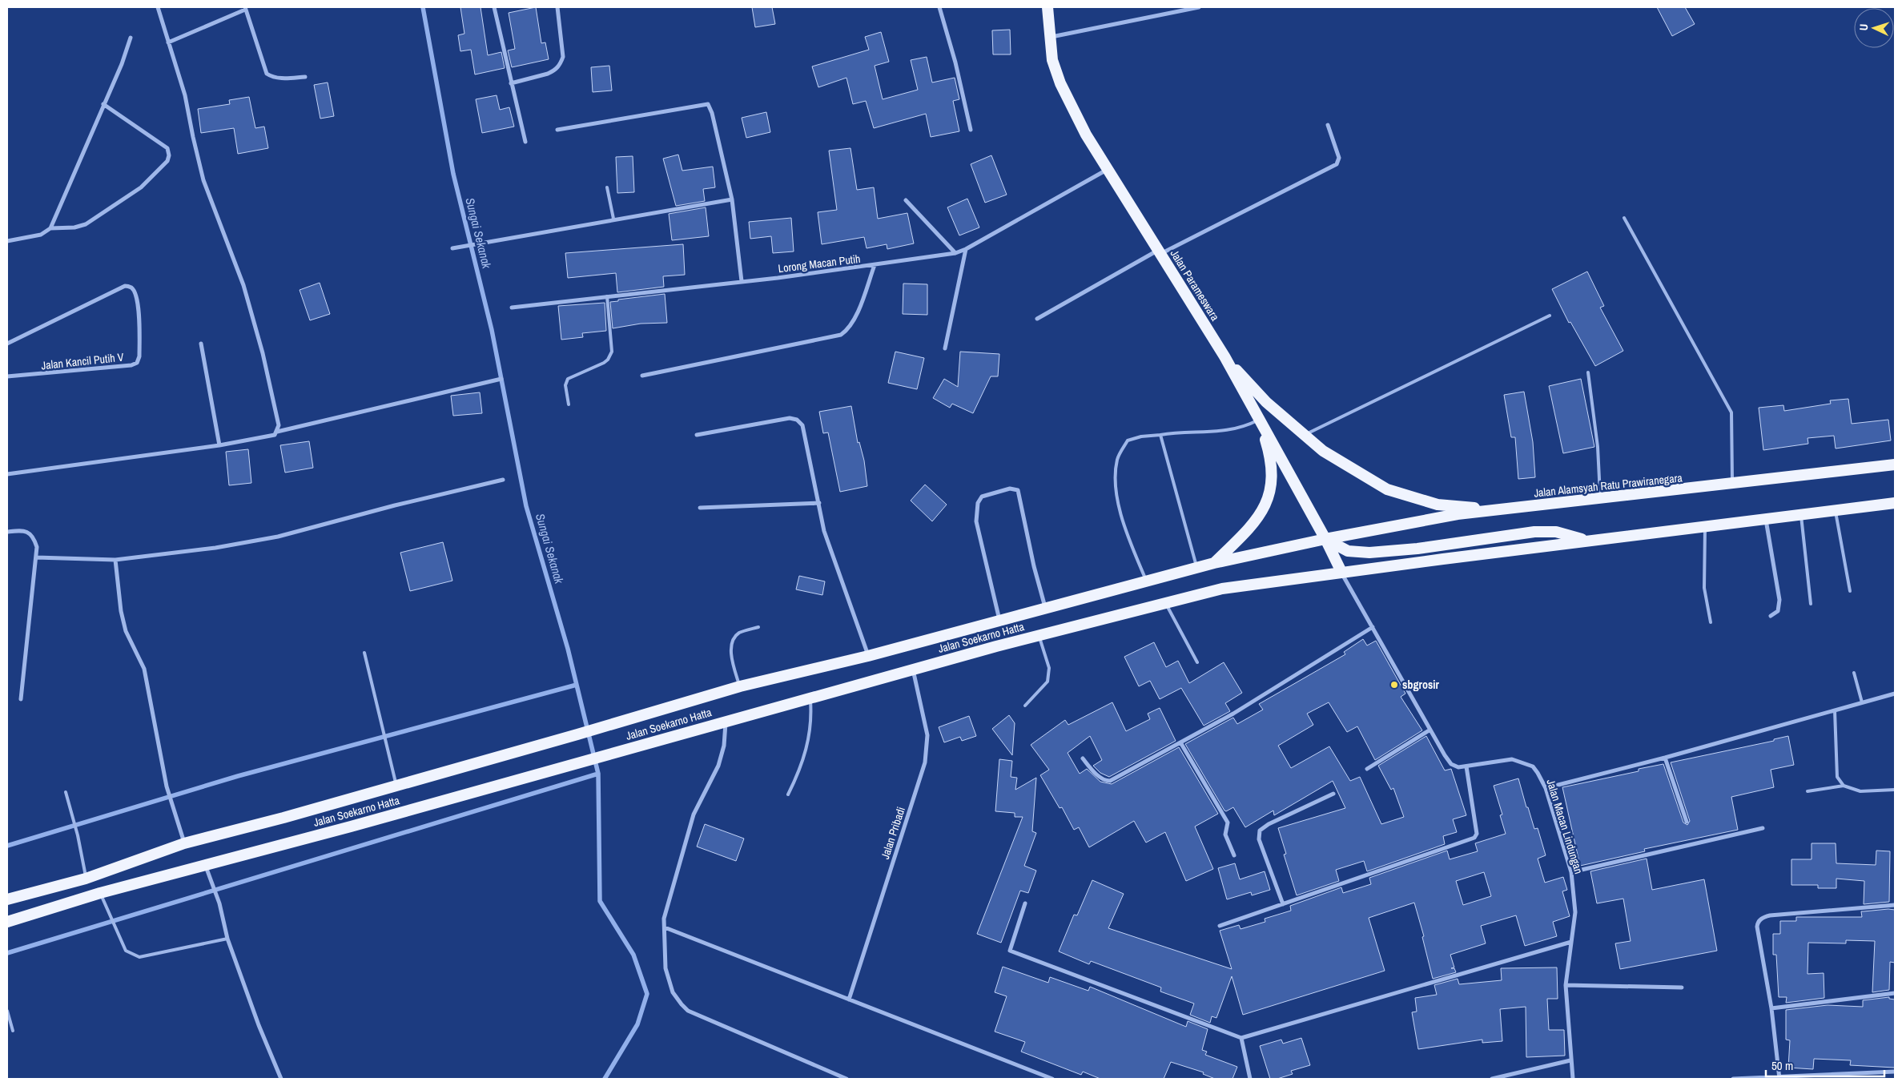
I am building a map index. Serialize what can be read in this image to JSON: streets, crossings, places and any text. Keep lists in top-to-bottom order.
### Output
{
  "streets": {
    "highway": ["Jalan Parameswara", "Jalan Alamsyah Ratu Prawiranegara", "Jalan Soekarno Hatta"],
    "street": [
      "Lorong Macan Putih",
      "Jalan Kancil Putih V",
      "Jalan Macan Lindungan",
      "Jalan Pribadi"
    ]
  },
  "crossings": [
    ["Lorong Macan Putih", "Jalan Parameswara"],
    ["Jalan Parameswara", "Jalan Alamsyah Ratu Prawiranegara"],
    ["Jalan Parameswara", "Jalan Soekarno Hatta"],
    ["Jalan Parameswara", "Jalan Macan Lindungan"],
    ["Jalan Alamsyah Ratu Prawiranegara", "Jalan Soekarno Hatta"],
    ["Jalan Soekarno Hatta", "Jalan Macan Lindungan"],
    ["Jalan Soekarno Hatta", "Jalan Pribadi"]
  ],
  "water": ["Sungai Sekanak"],
  "places": ["sbgrosir"],
  "scale_bar": "50 m",
  "north": "left"
}
